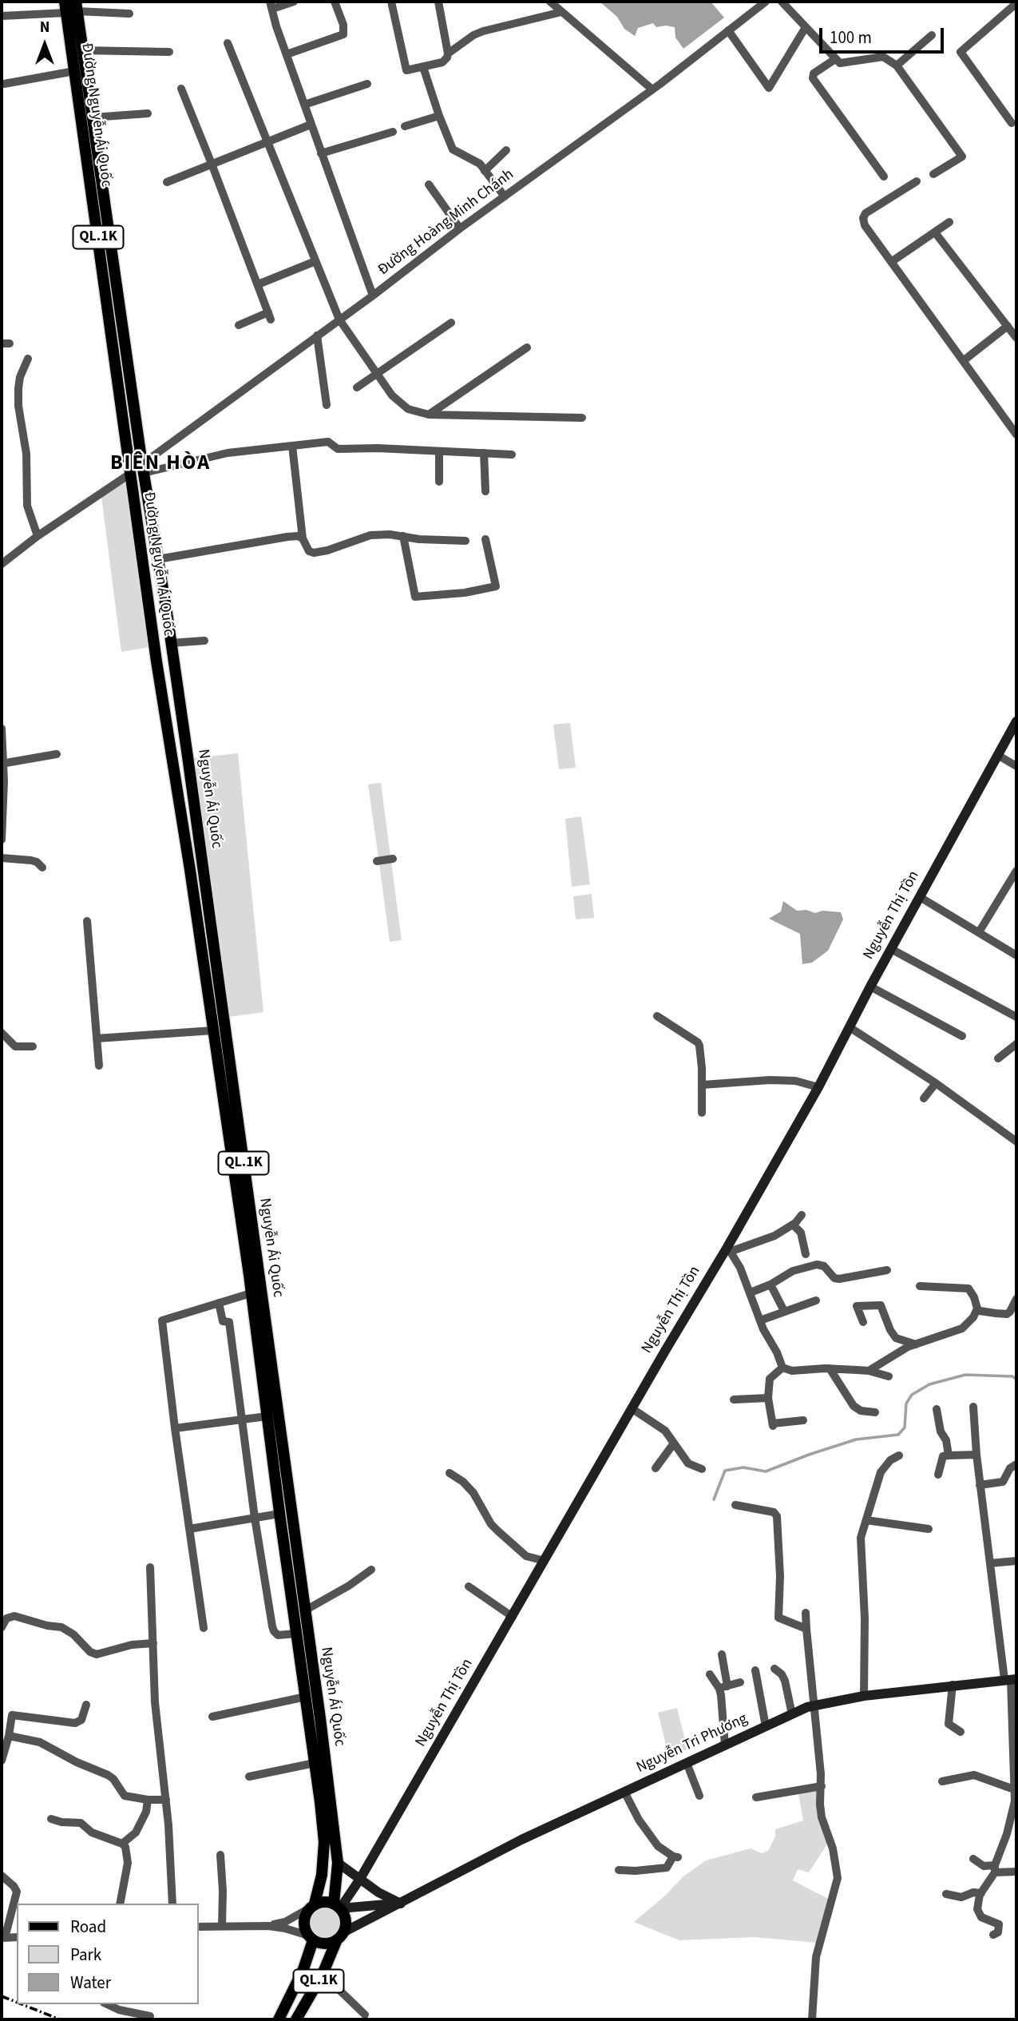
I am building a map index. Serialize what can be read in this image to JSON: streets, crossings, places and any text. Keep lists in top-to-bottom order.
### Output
{
  "streets": {
    "main road": ["Đường Nguyễn Ái Quốc", "QL.1K", "Nguyễn Ái Quốc"],
    "street": ["Đường Hoàng Minh Chánh", "Nguyễn Thị Tồn", "Nguyễn Tri Phương"]
  },
  "crossings": [
    ["Đường Nguyễn Ái Quốc", "Đường Hoàng Minh Chánh"],
    ["Đường Nguyễn Ái Quốc", "Nguyễn Ái Quốc"],
    ["Đường Hoàng Minh Chánh", "Nguyễn Ái Quốc"],
    ["QL.1K", "Nguyễn Ái Quốc"],
    ["QL.1K", "Nguyễn Thị Tồn"],
    ["QL.1K", "Nguyễn Tri Phương"],
    ["Nguyễn Ái Quốc", "Nguyễn Thị Tồn"],
    ["Nguyễn Ái Quốc", "Nguyễn Tri Phương"],
    ["Nguyễn Thị Tồn", "Nguyễn Tri Phương"]
  ],
  "districts": ["BIÊN HÒA"],
  "legend": ["Road", "Park", "Water"],
  "scale_bar": "100 m",
  "north": "top"
}
